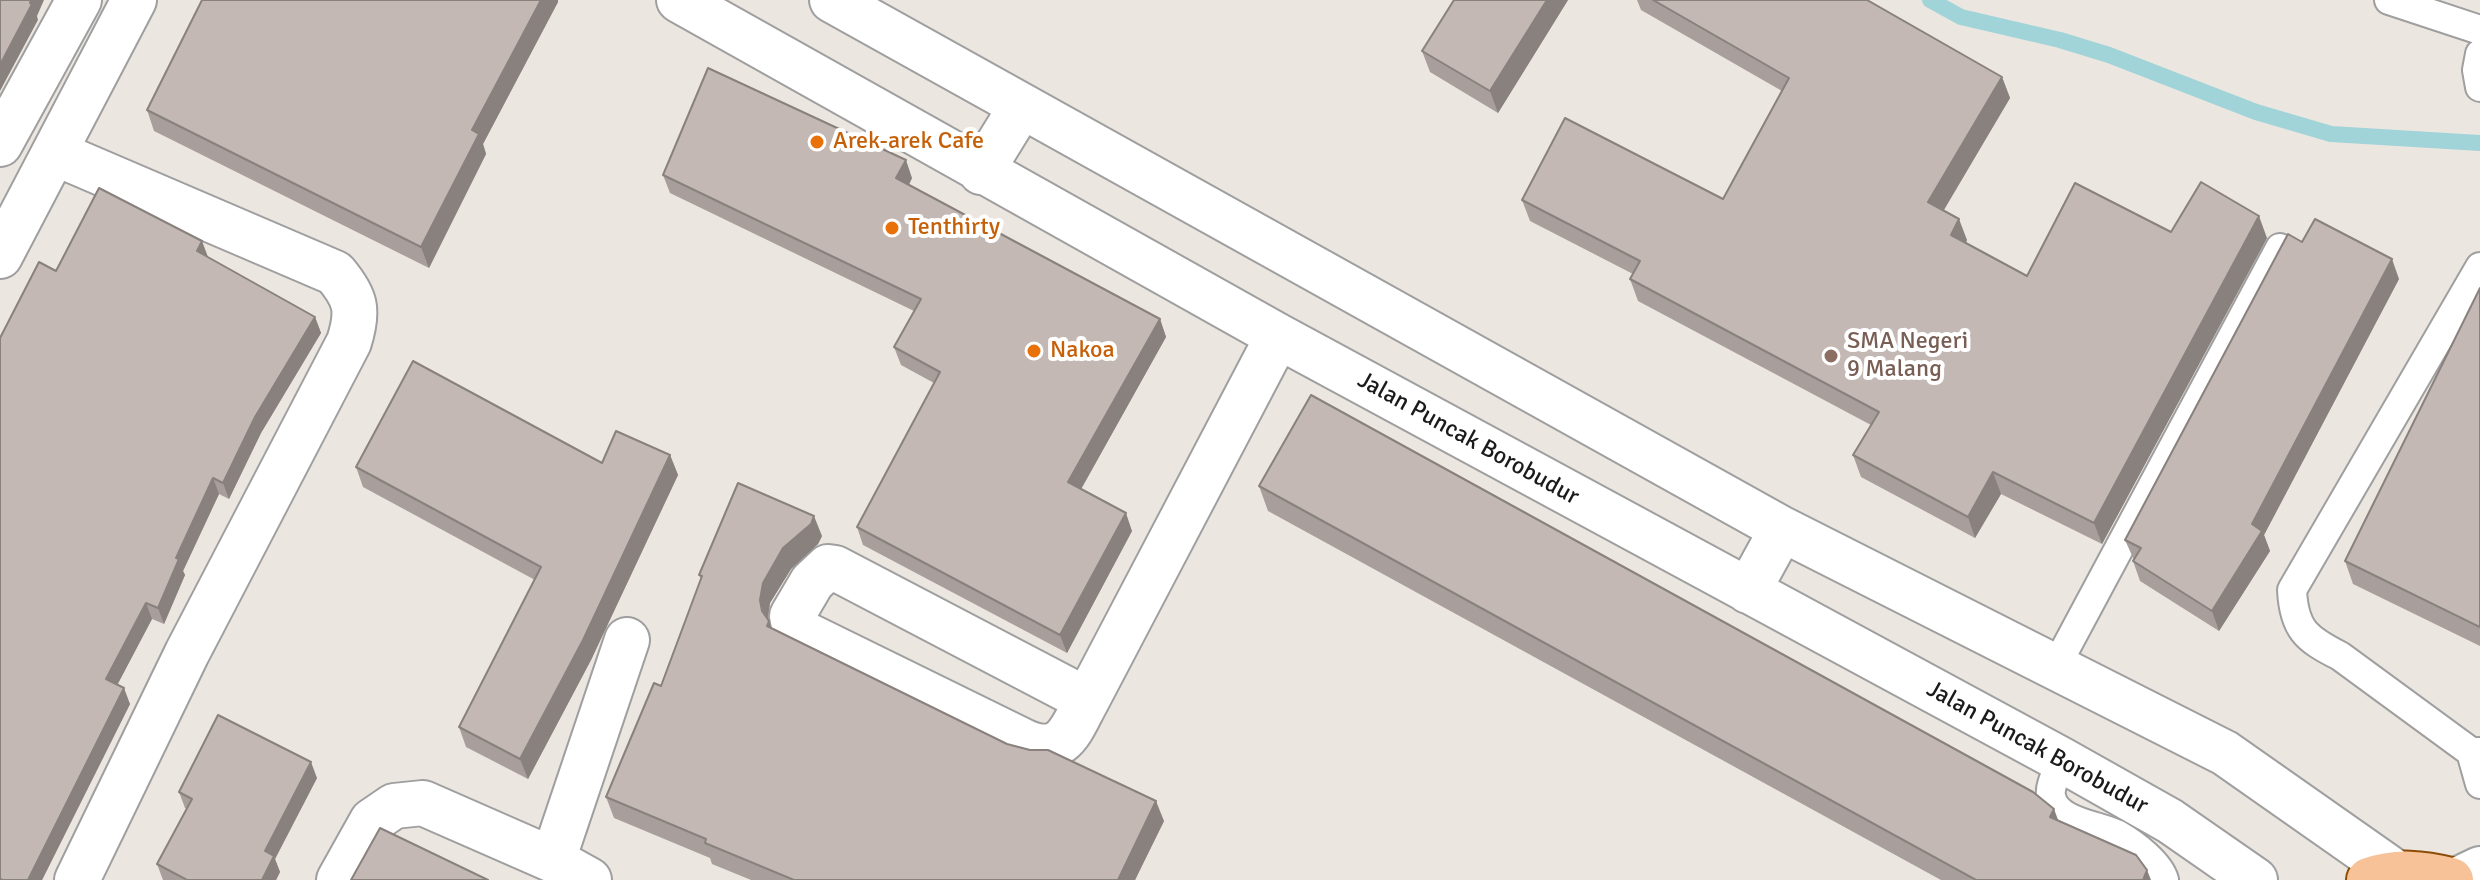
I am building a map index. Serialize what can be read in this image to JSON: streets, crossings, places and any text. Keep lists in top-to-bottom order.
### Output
{
  "streets": {
    "street": ["Jalan Puncak Borobudur"]
  },
  "places": [
    "Arek-arek Cafe",
    "Tenthirty",
    "Nakoa",
    "SMA Negeri 9 Malang"
  ]
}
